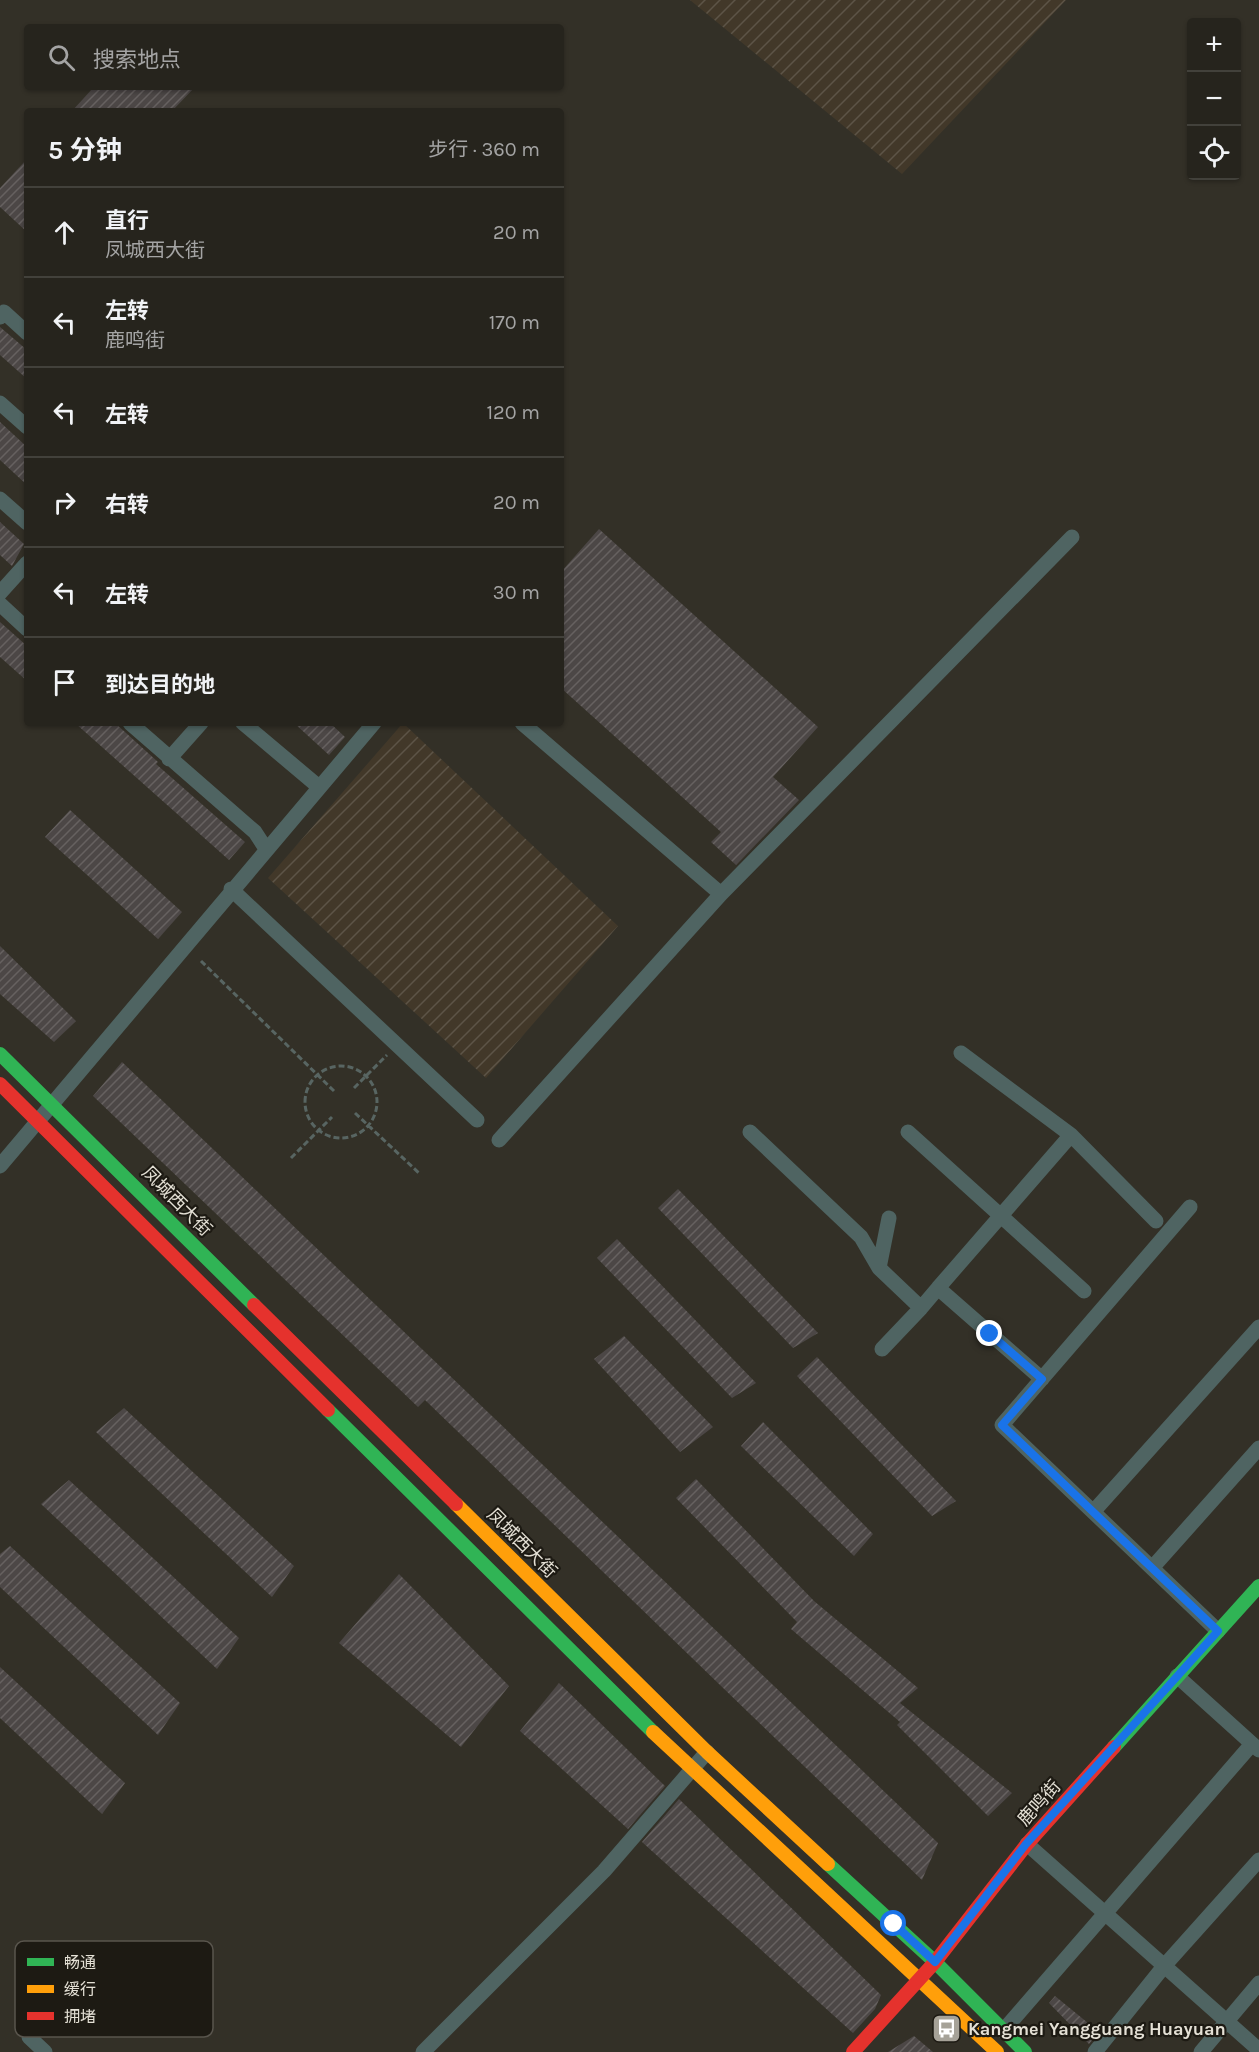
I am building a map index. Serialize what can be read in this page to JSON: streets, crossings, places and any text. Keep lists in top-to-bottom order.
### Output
{
  "streets": {
    "main road": ["凤城西大街", "鹿鸣街"]
  },
  "crossings": [
    ["凤城西大街", "鹿鸣街"]
  ],
  "places": {
    "bus stop": ["Kangmei Yangguang Huayuan"]
  },
  "legend": ["畅通", "缓行", "拥堵"],
  "page": {
    "map_buttons": ["+", "−"],
    "search": "搜索地点",
    "heading": ["5 分钟", "步行 · 360 m"],
    "list": [
      ["直行", "凤城西大街", "20 m"],
      ["左转", "鹿鸣街", "170 m"],
      ["左转", "120 m"],
      ["右转", "20 m"],
      ["左转", "30 m"],
      "到达目的地"
    ]
  }
}
